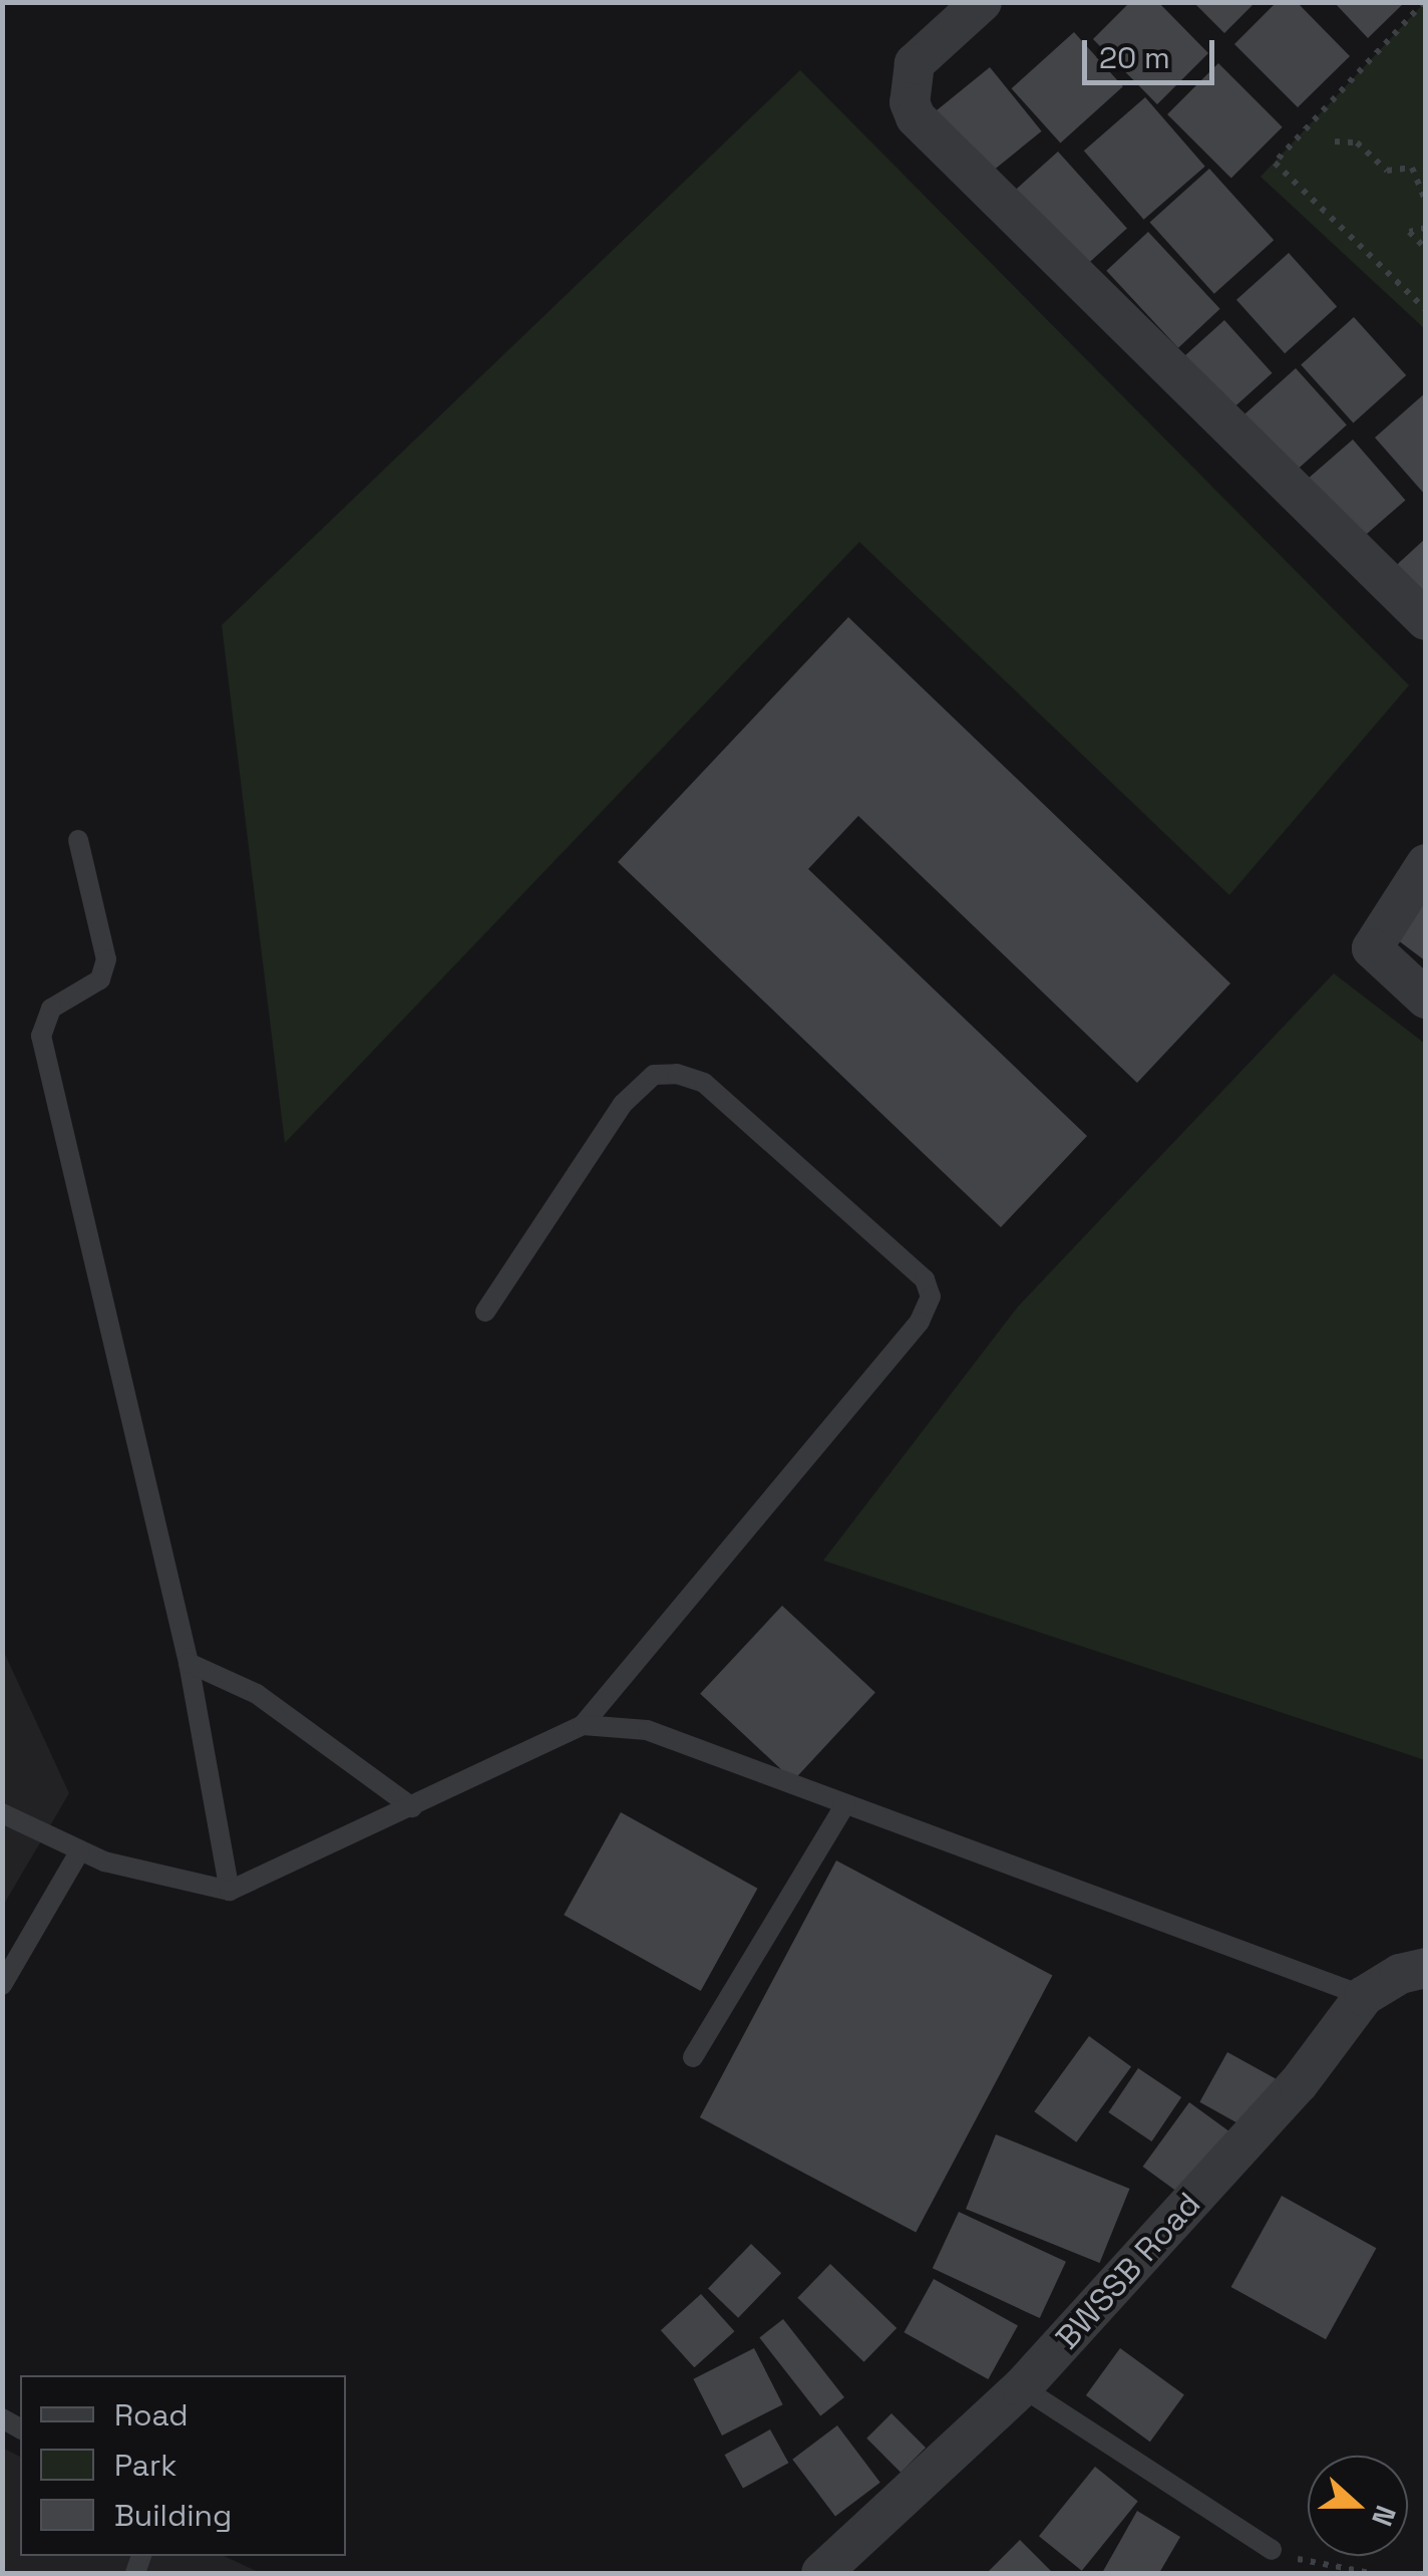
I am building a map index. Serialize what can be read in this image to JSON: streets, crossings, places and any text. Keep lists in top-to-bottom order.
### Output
{
  "streets": {
    "street": ["BWSSB Road"]
  },
  "legend": ["Road", "Park", "Building"],
  "scale_bar": "20 m",
  "north": "right"
}
